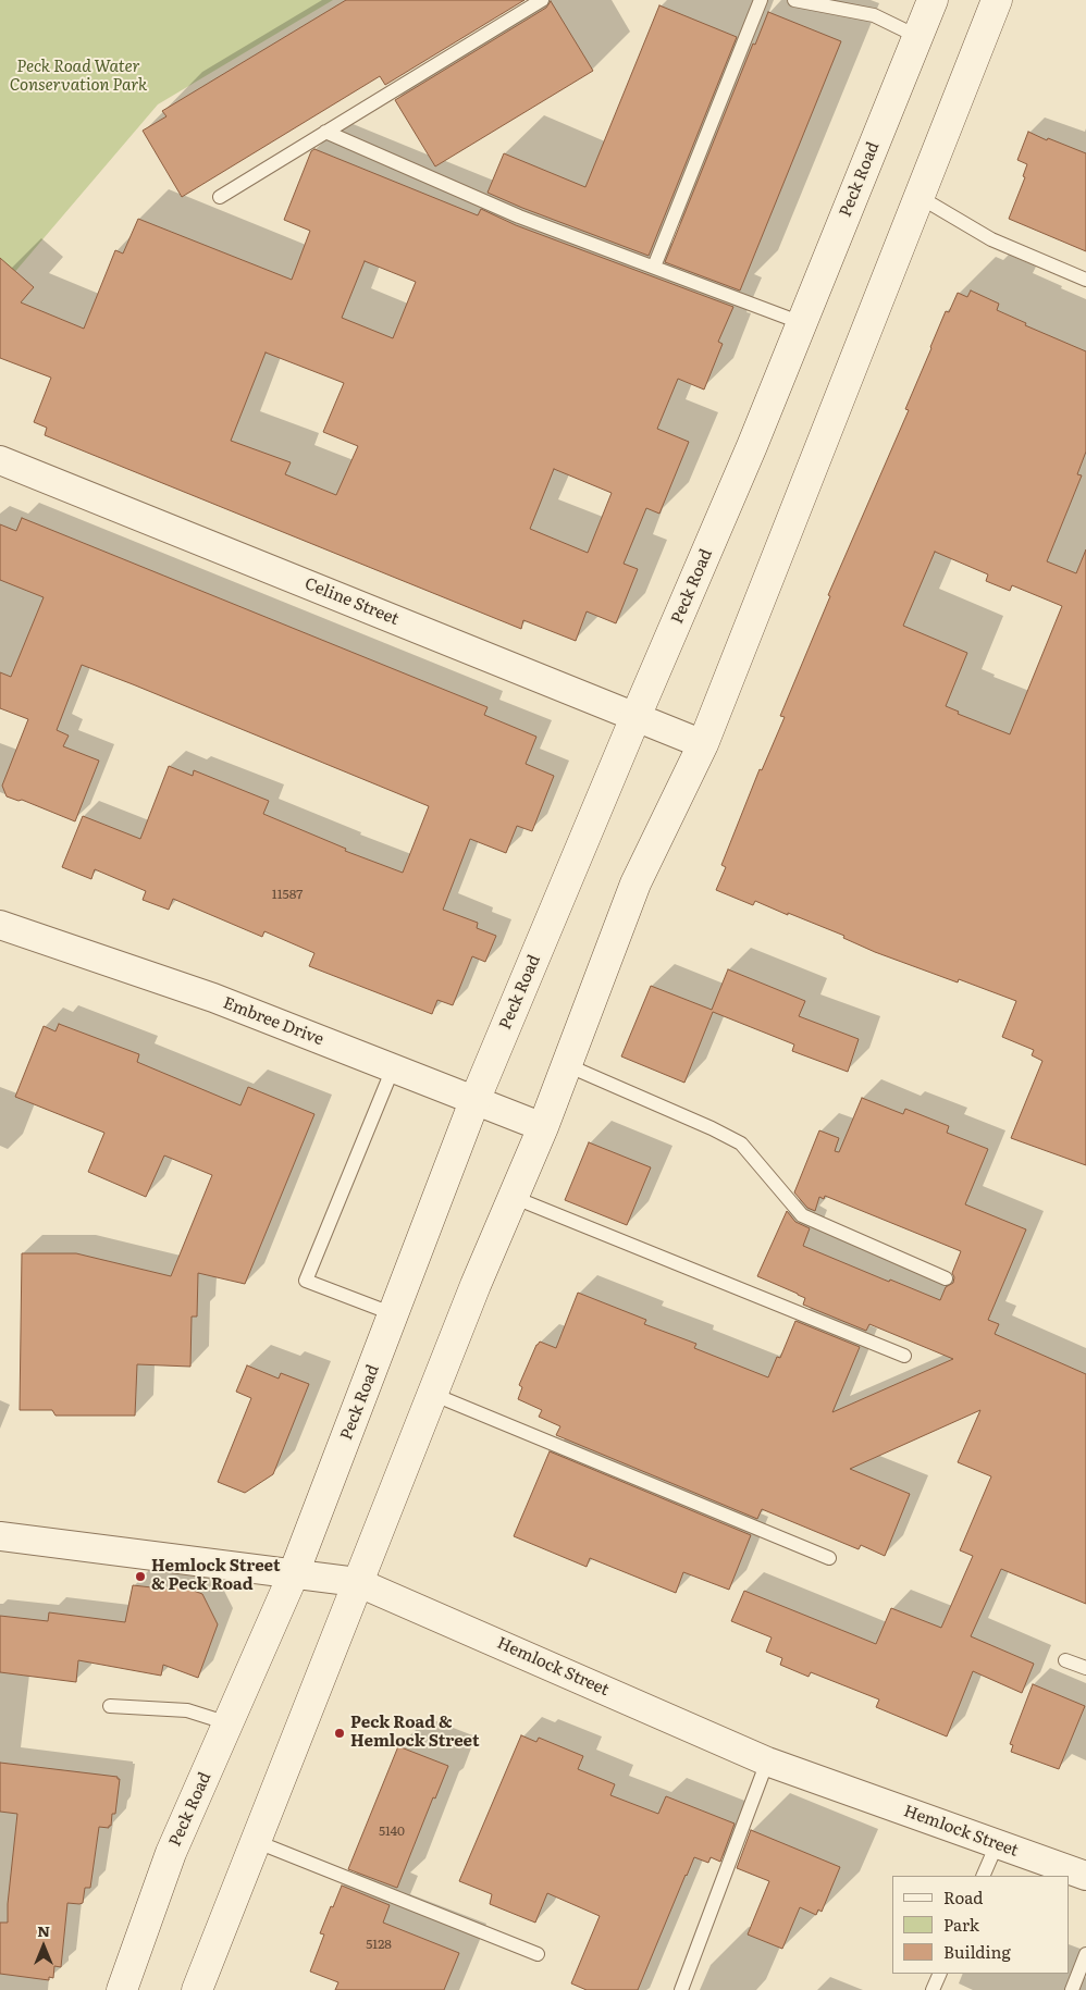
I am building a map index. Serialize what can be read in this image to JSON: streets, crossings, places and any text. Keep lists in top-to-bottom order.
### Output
{
  "streets": {
    "main road": ["Peck Road"],
    "street": ["Celine Street", "Embree Drive", "Hemlock Street"]
  },
  "crossings": [
    ["Peck Road", "Celine Street"],
    ["Peck Road", "Embree Drive"],
    ["Peck Road", "Hemlock Street"]
  ],
  "parks": ["Peck Road Water Conservation Park"],
  "places": ["Hemlock Street & Peck Road", "Peck Road & Hemlock Street"],
  "house_numbers": ["11587", "5140", "5128"],
  "legend": ["Road", "Park", "Building"],
  "north": "top"
}
